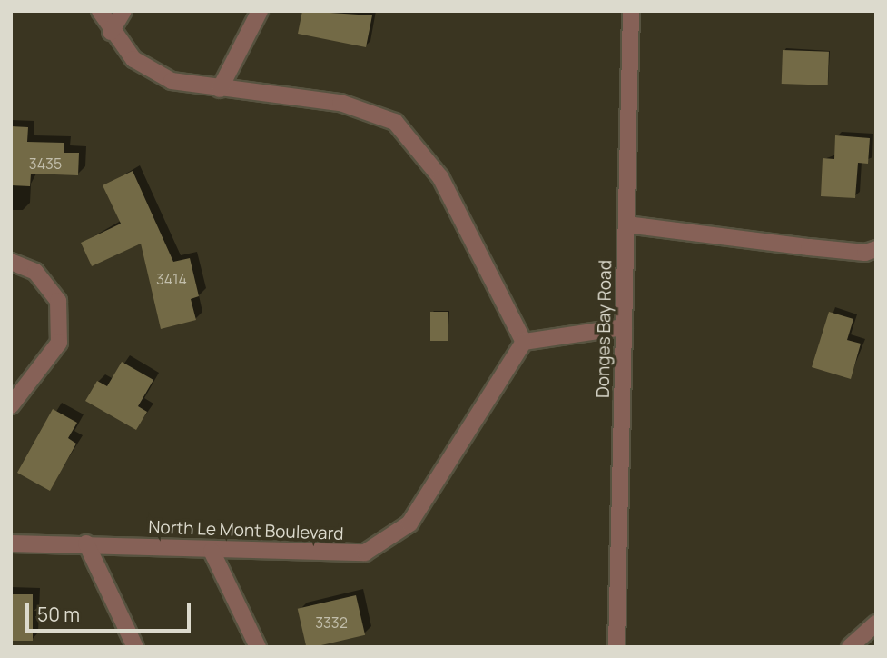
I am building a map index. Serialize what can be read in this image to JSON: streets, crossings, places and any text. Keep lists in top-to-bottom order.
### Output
{
  "streets": {
    "street": ["Donges Bay Road", "North Le Mont Boulevard"]
  },
  "house_numbers": ["3435", "3414", "3332"],
  "scale_bar": "50 m"
}
